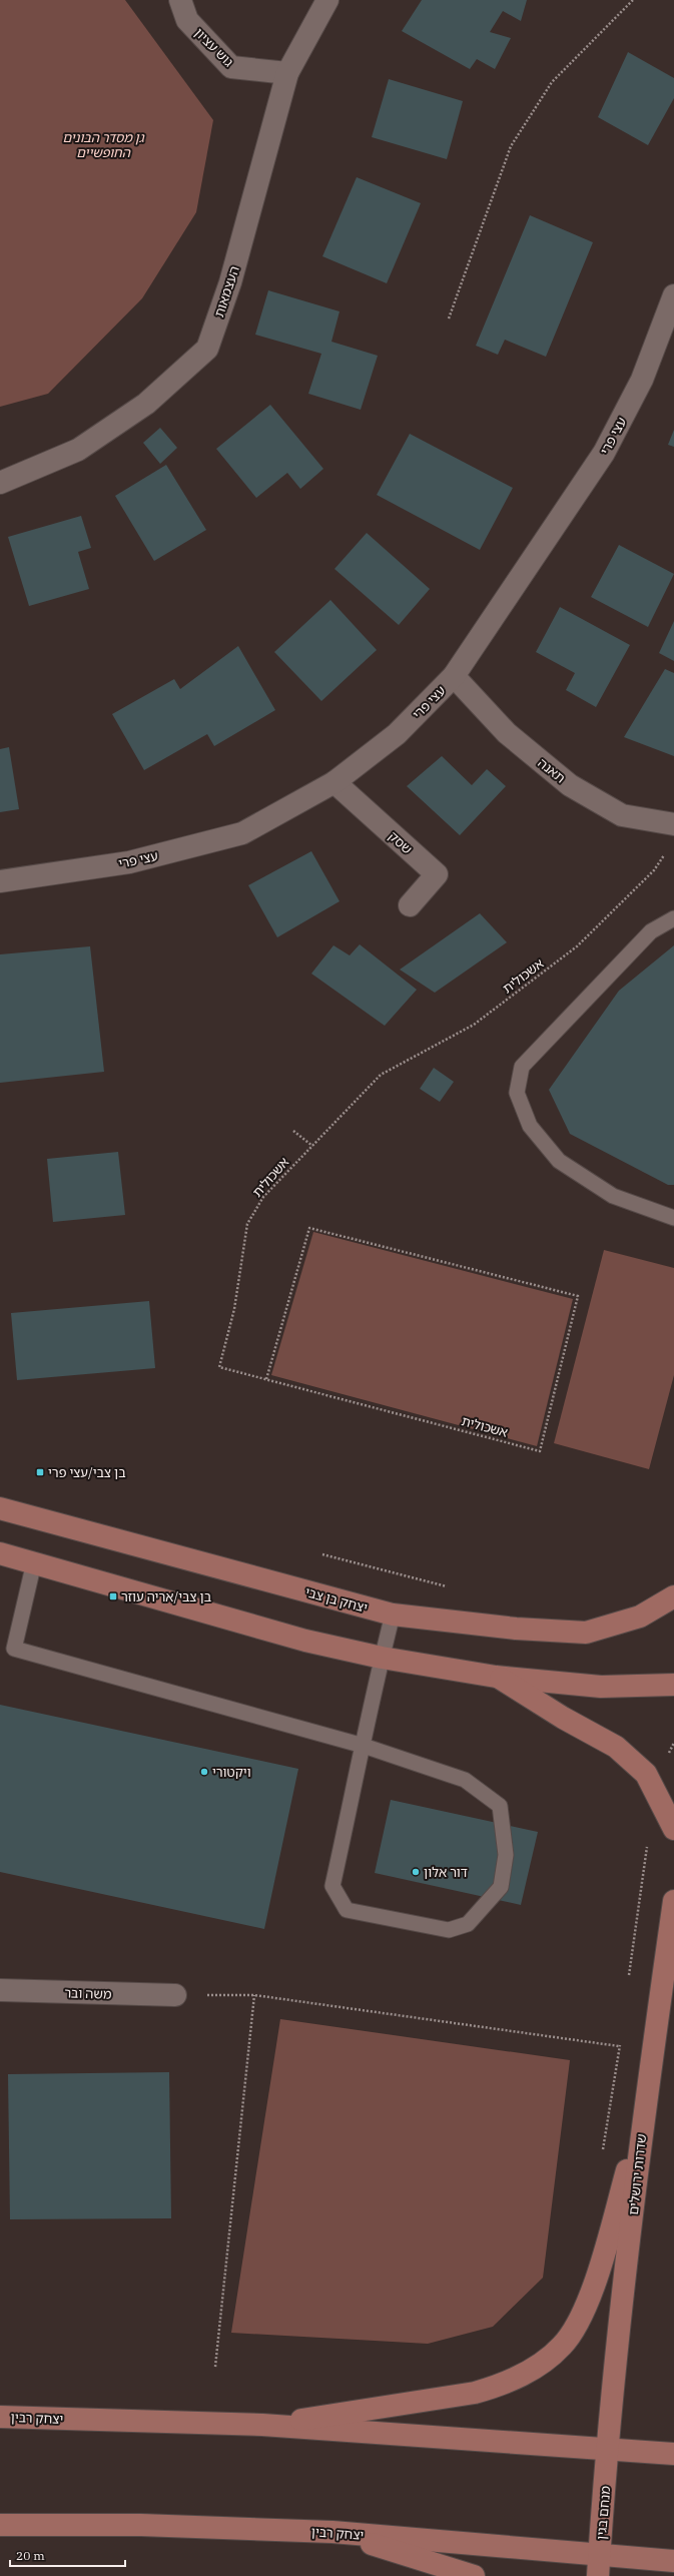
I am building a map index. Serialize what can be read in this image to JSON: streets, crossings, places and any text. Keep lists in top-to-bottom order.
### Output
{
  "streets": {
    "main road": [
      "יצחק בן צבי",
      "שדרות ירושלים",
      "יצחק רבין",
      "מנחם בגין"
    ],
    "street": [
      "גוש עציון",
      "העצמאות",
      "עצי פרי",
      "תאנה",
      "שסק",
      "משה ובר"
    ],
    "path": ["אשכולית"]
  },
  "crossings": [
    ["גוש עציון", "העצמאות"],
    ["עצי פרי", "תאנה"],
    ["עצי פרי", "שסק"],
    ["שדרות ירושלים", "יצחק רבין"],
    ["שדרות ירושלים", "מנחם בגין"],
    ["יצחק רבין", "מנחם בגין"]
  ],
  "parks": ["גן מסדר הבונים החופשיים"],
  "places": {
    "transit": ["בן צבי/עצי פרי", "בן צבי/אריה עוזר"],
    "other": ["ויקטורי", "דור אלון"]
  },
  "scale_bar": "20 m"
}
